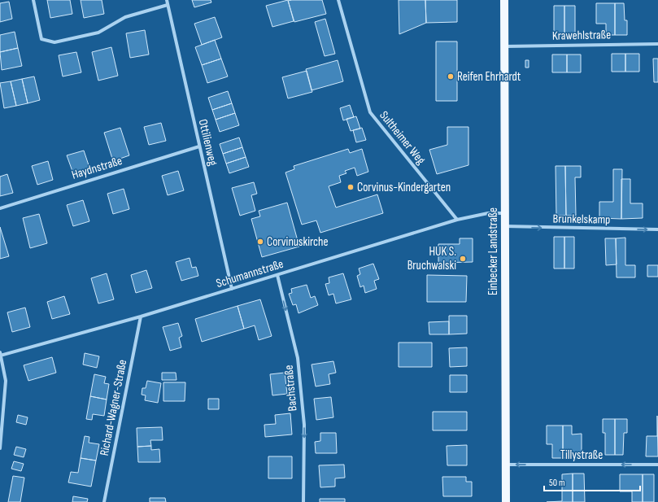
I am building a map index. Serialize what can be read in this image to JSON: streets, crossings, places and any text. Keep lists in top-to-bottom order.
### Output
{
  "streets": {
    "main road": ["Einbecker Landstraße"],
    "street": [
      "Krawehlstraße",
      "Sultheimer Weg",
      "Ottilienweg",
      "Haydnstraße",
      "Brunkelskamp",
      "Schumannstraße",
      "Bachstraße",
      "Richard-Wagner-Straße",
      "Tillystraße"
    ]
  },
  "crossings": [
    ["Krawehlstraße", "Einbecker Landstraße"],
    ["Sultheimer Weg", "Schumannstraße"],
    ["Ottilienweg", "Haydnstraße"],
    ["Ottilienweg", "Schumannstraße"],
    ["Brunkelskamp", "Einbecker Landstraße"],
    ["Einbecker Landstraße", "Schumannstraße"],
    ["Einbecker Landstraße", "Tillystraße"],
    ["Schumannstraße", "Bachstraße"],
    ["Schumannstraße", "Richard-Wagner-Straße"]
  ],
  "one_way": ["Brunkelskamp", "Bachstraße", "Tillystraße"],
  "places": [
    "Reifen Ehrhardt",
    "Corvinus-Kindergarten",
    "Corvinuskirche",
    "HUK S. Bruchwalski"
  ],
  "scale_bar": "50 m"
}
